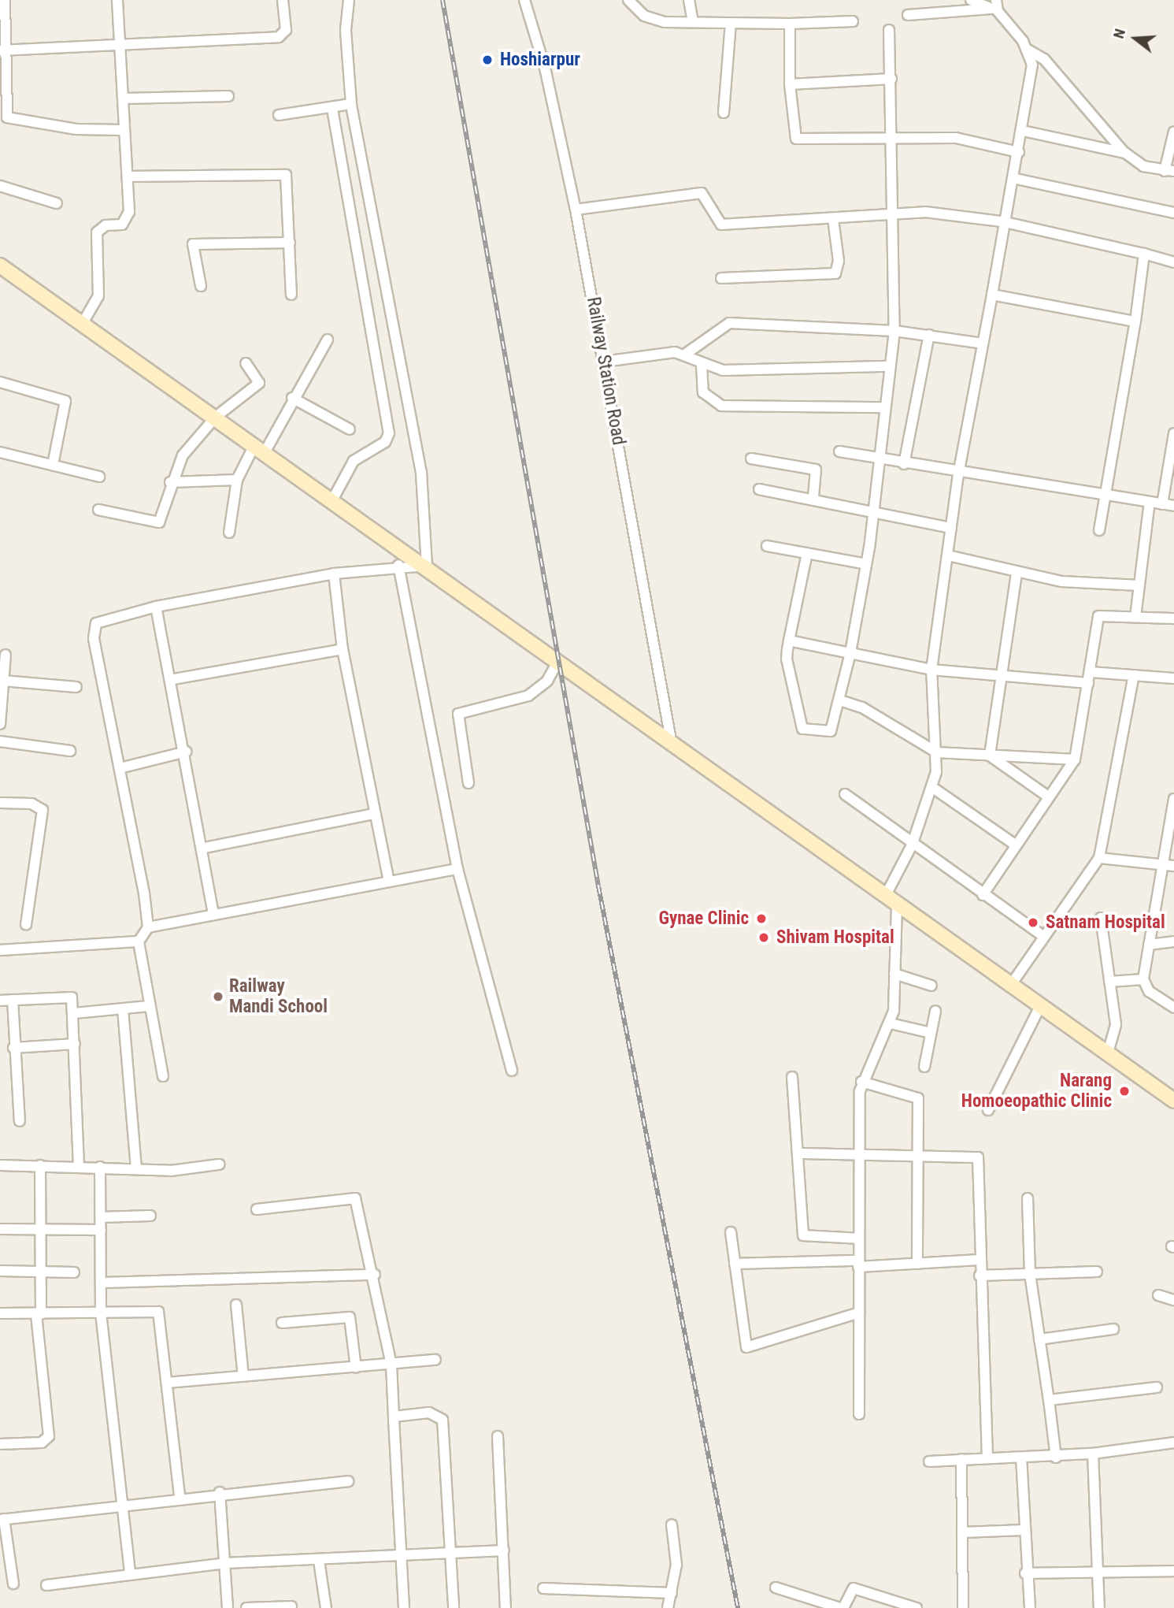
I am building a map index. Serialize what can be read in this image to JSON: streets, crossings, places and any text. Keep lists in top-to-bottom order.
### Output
{
  "streets": {
    "street": ["Railway Station Road"]
  },
  "places": [
    "Hoshiarpur",
    "Gynae Clinic",
    "Satnam Hospital",
    "Shivam Hospital",
    "Railway Mandi School",
    "Narang Homoeopathic Clinic"
  ],
  "north": "left"
}
